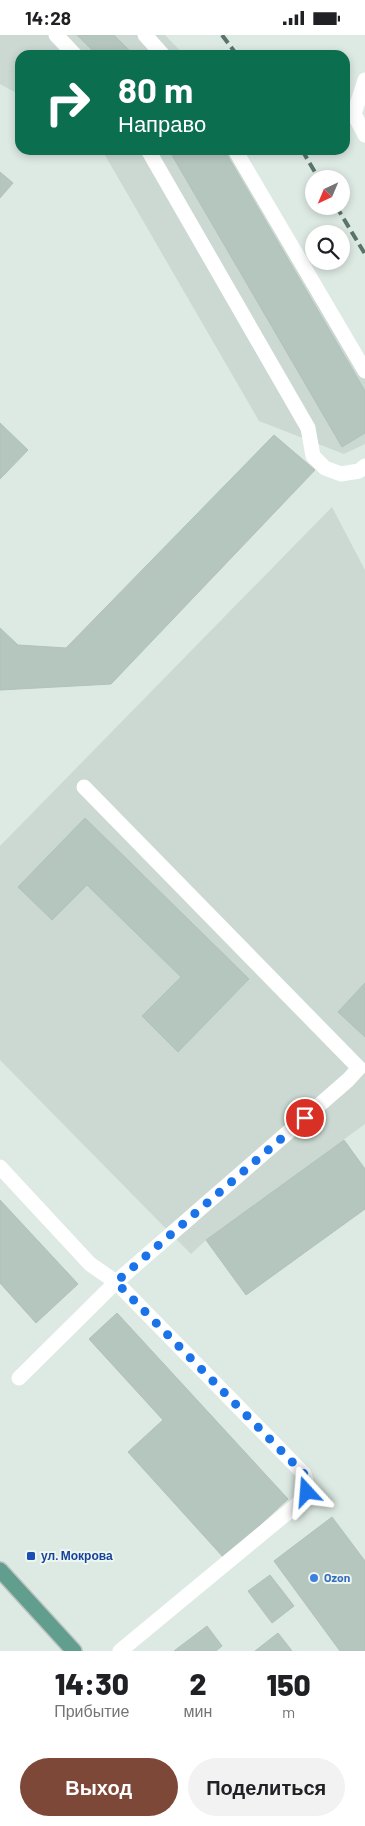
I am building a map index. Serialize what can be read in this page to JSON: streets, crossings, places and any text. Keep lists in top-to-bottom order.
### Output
{
  "places": {
    "transit": ["ул. Мокрова"],
    "other": ["Ozon"]
  },
  "north": "bottom left",
  "page": {
    "status": "14:28",
    "turn": ["80 m", "Направо"],
    "eta": [
      "14:30",
      "Прибытие",
      "2",
      "мин",
      "150",
      "m"
    ],
    "buttons": ["Выход", "Поделиться"]
  }
}
